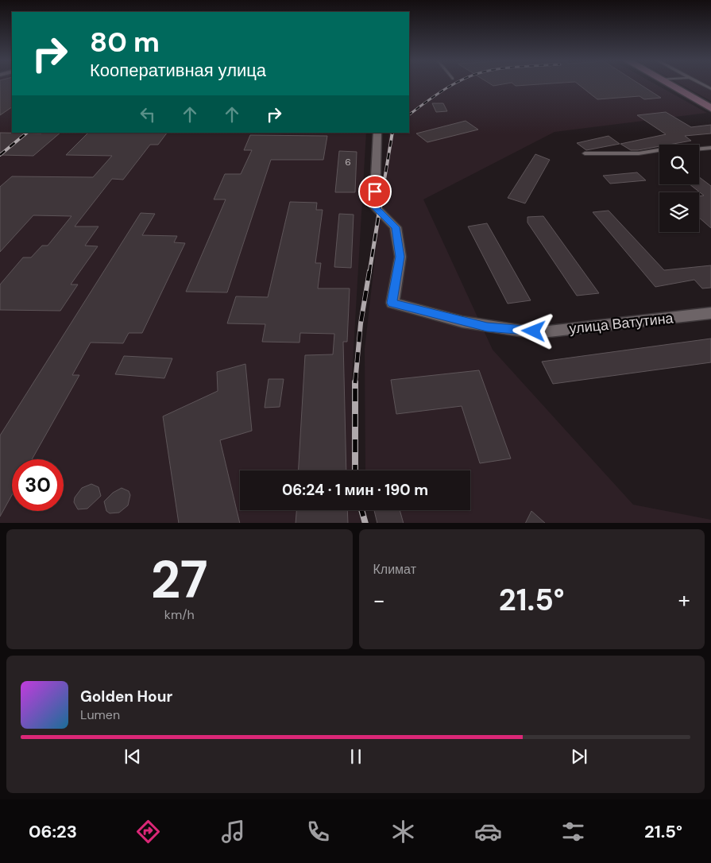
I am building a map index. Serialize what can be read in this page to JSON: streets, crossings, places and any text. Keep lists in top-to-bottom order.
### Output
{
  "streets": {
    "street": ["улица Ватутина"]
  },
  "house_numbers": ["6"],
  "page": {
    "turn": ["80 m", "Кооперативная улица"],
    "limit": "30",
    "trip": "06:24 · 1 мин · 190 m",
    "tile": [
      ["27", "km/h"],
      "Климат"
    ],
    "heat": ["−", "21.5°", "+"],
    "song": ["Golden Hour", "Lumen"],
    "tabs": ["06:23", "21.5°"]
  }
}
